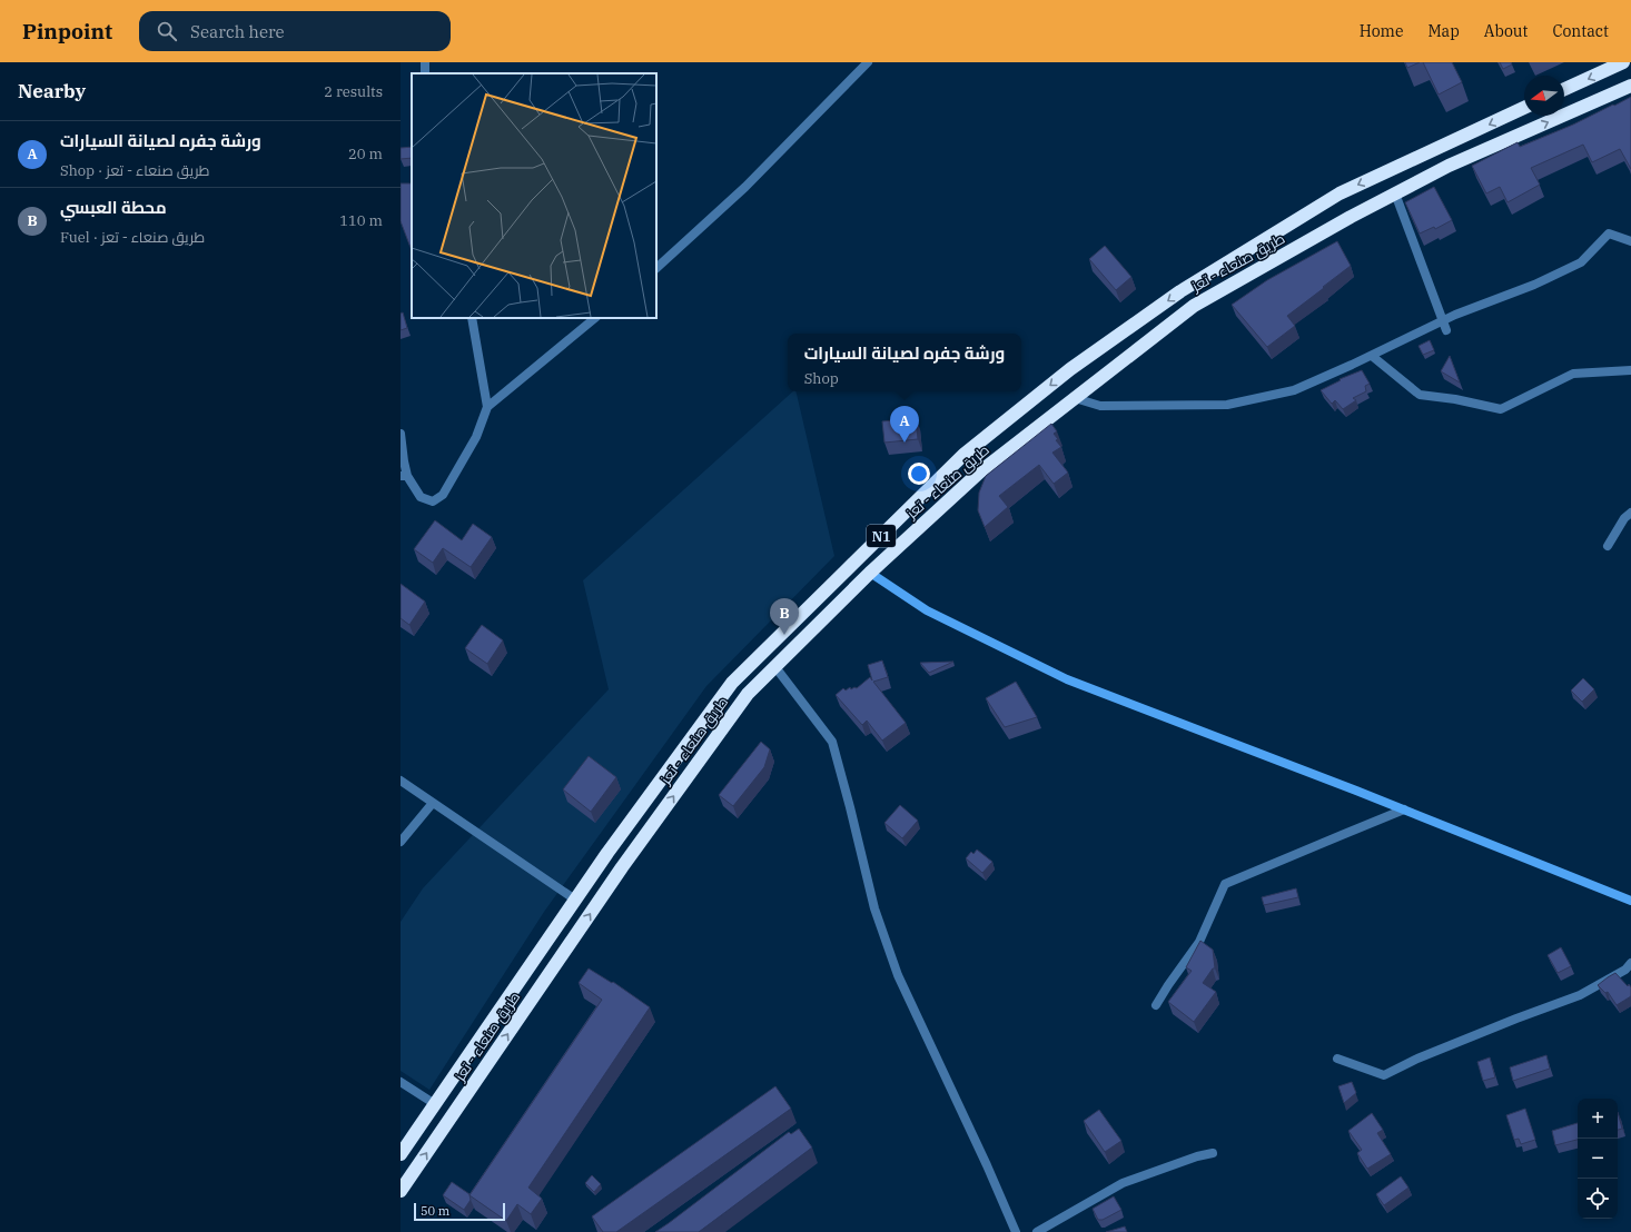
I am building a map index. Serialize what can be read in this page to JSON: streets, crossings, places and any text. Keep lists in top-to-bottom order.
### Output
{
  "streets": {
    "highway": ["طريق صنعاء - تعز", "N1"]
  },
  "scale_bar": "50 m",
  "north": "left",
  "page": {
    "header": "Pinpoint",
    "search": "Search here",
    "nav": [
      "Home",
      "Map",
      "About",
      "Contact"
    ],
    "heading": ["Nearby", "2 results"],
    "list": [
      {
        "mark": "A",
        "name": "ورشة جفره لصيانة السيارات",
        "note": "Shop · طريق صنعاء - تعز",
        "value": "20 m"
      },
      {
        "mark": "B",
        "name": "محطة العبسي",
        "note": "Fuel · طريق صنعاء - تعز",
        "value": "110 m"
      }
    ],
    "popup": ["ورشة جفره لصيانة السيارات", "Shop"],
    "pins": ["A", "B"],
    "map_buttons": ["+", "−"],
    "scale": "50 m"
  }
}
